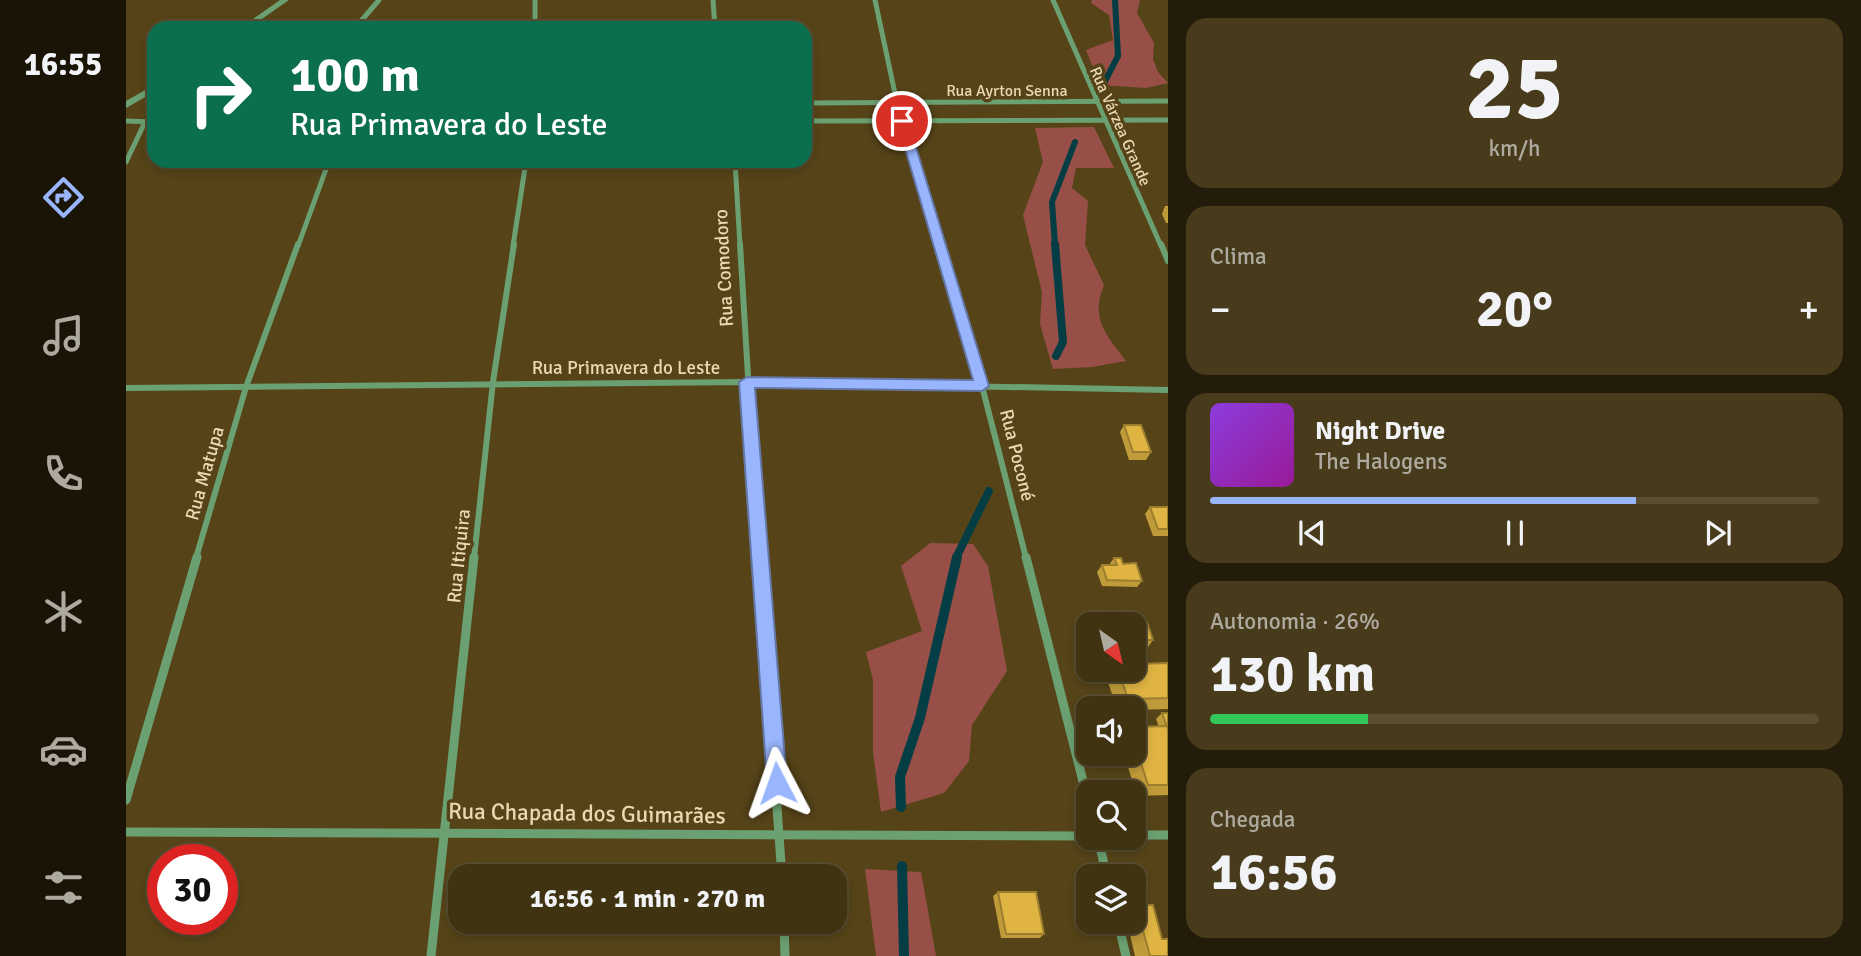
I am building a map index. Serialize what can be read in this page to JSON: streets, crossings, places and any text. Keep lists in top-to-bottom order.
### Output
{
  "streets": {
    "street": [
      "Rua Ayrton Senna",
      "Rua Várzea Grande",
      "Rua Comodoro",
      "Rua Primavera do Leste",
      "Rua Poconé",
      "Rua Matupa",
      "Rua Itiquira",
      "Rua Chapada dos Guimarães"
    ]
  },
  "crossings": [
    ["Rua Ayrton Senna", "Rua Várzea Grande"],
    ["Rua Ayrton Senna", "Rua Poconé"],
    ["Rua Comodoro", "Rua Primavera do Leste"],
    ["Rua Comodoro", "Rua Chapada dos Guimarães"],
    ["Rua Primavera do Leste", "Rua Poconé"],
    ["Rua Primavera do Leste", "Rua Matupa"],
    ["Rua Primavera do Leste", "Rua Itiquira"],
    ["Rua Itiquira", "Rua Chapada dos Guimarães"]
  ],
  "north": "bottom right",
  "page": {
    "tabs": "16:55",
    "tile": [
      ["25", "km/h"],
      "Clima",
      ["Autonomia · 26%", "130 km"],
      ["Chegada", "16:56"]
    ],
    "turn": ["100 m", "Rua Primavera do Leste"],
    "heat": ["−", "20°", "+"],
    "song": ["Night Drive", "The Halogens"],
    "limit": "30",
    "trip": "16:56 · 1 min · 270 m"
  }
}
